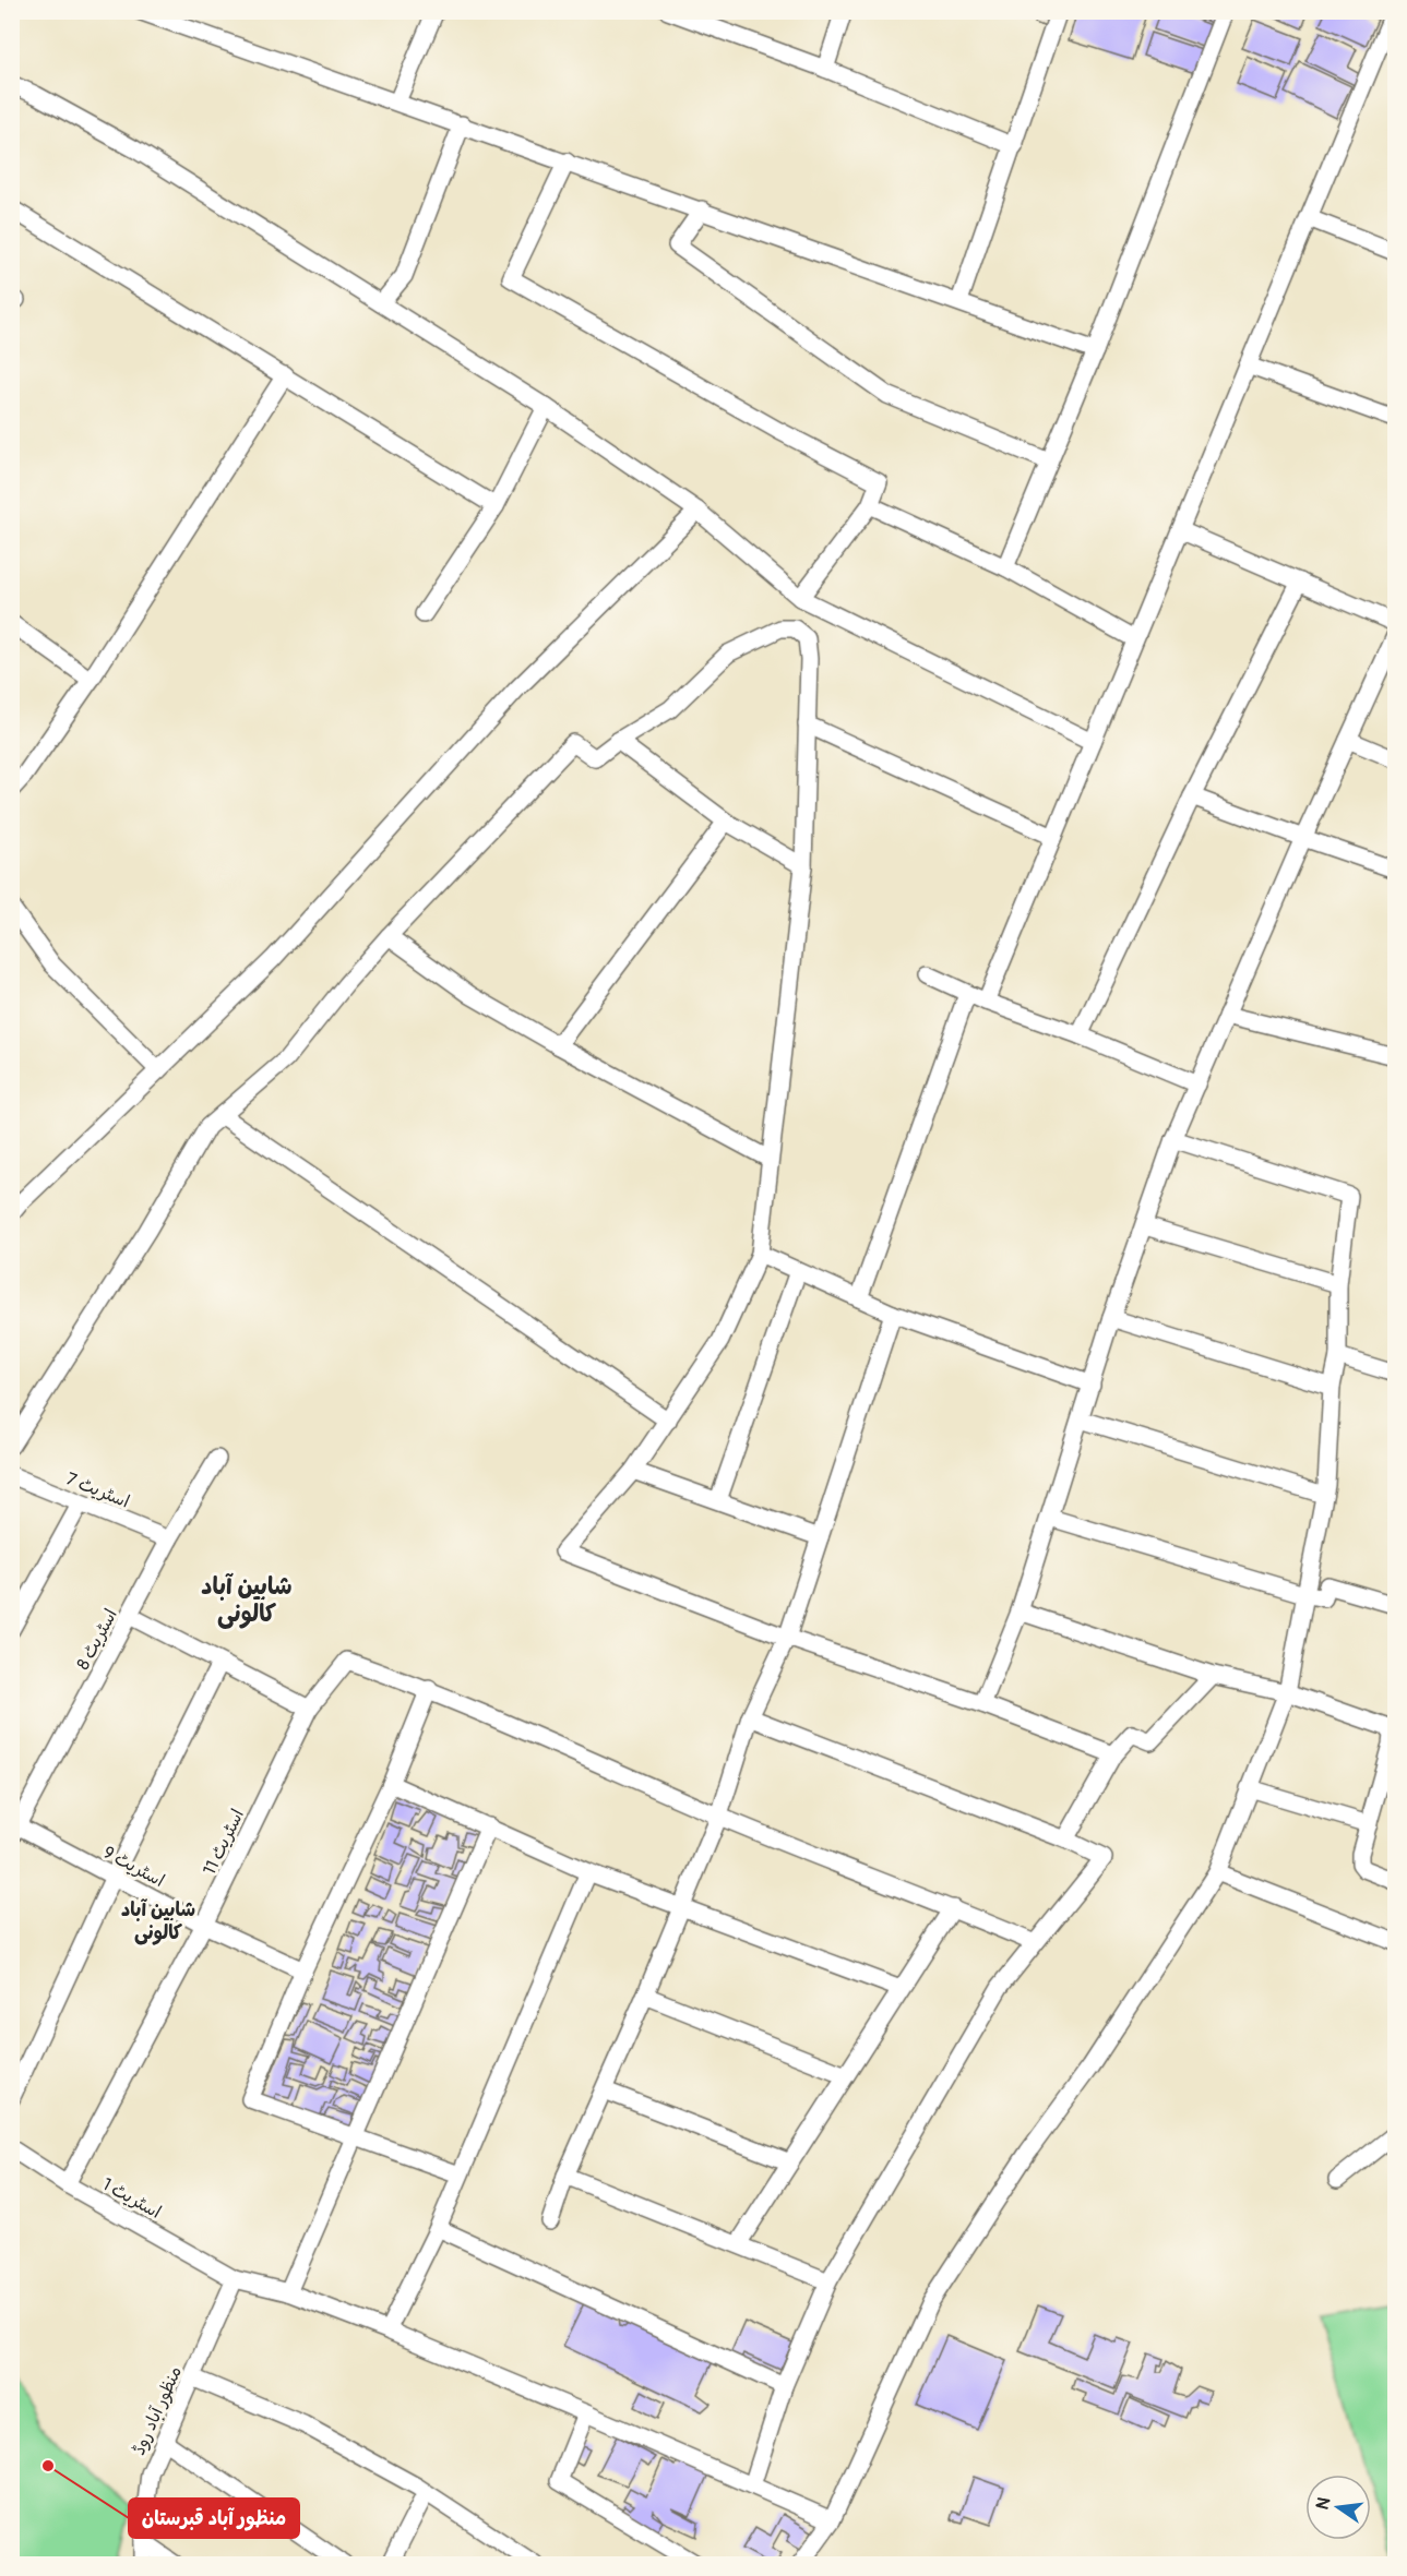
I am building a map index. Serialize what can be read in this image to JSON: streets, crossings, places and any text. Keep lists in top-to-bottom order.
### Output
{
  "streets": {
    "street": [
      "اسٹریٹ 7",
      "اسٹریٹ 8",
      "اسٹریٹ 11",
      "اسٹریٹ 9",
      "اسٹریٹ 1",
      "منظور آباد روڈ"
    ]
  },
  "crossings": [
    ["اسٹریٹ 7", "اسٹریٹ 8"],
    ["اسٹریٹ 8", "اسٹریٹ 9"],
    ["اسٹریٹ 11", "اسٹریٹ 9"],
    ["اسٹریٹ 11", "اسٹریٹ 1"],
    ["اسٹریٹ 1", "منظور آباد روڈ"]
  ],
  "districts": ["شاہین آباد کالونی", "شاہین آباد کالونی"],
  "places": ["منظور آباد قبرستان"],
  "north": "left"
}
